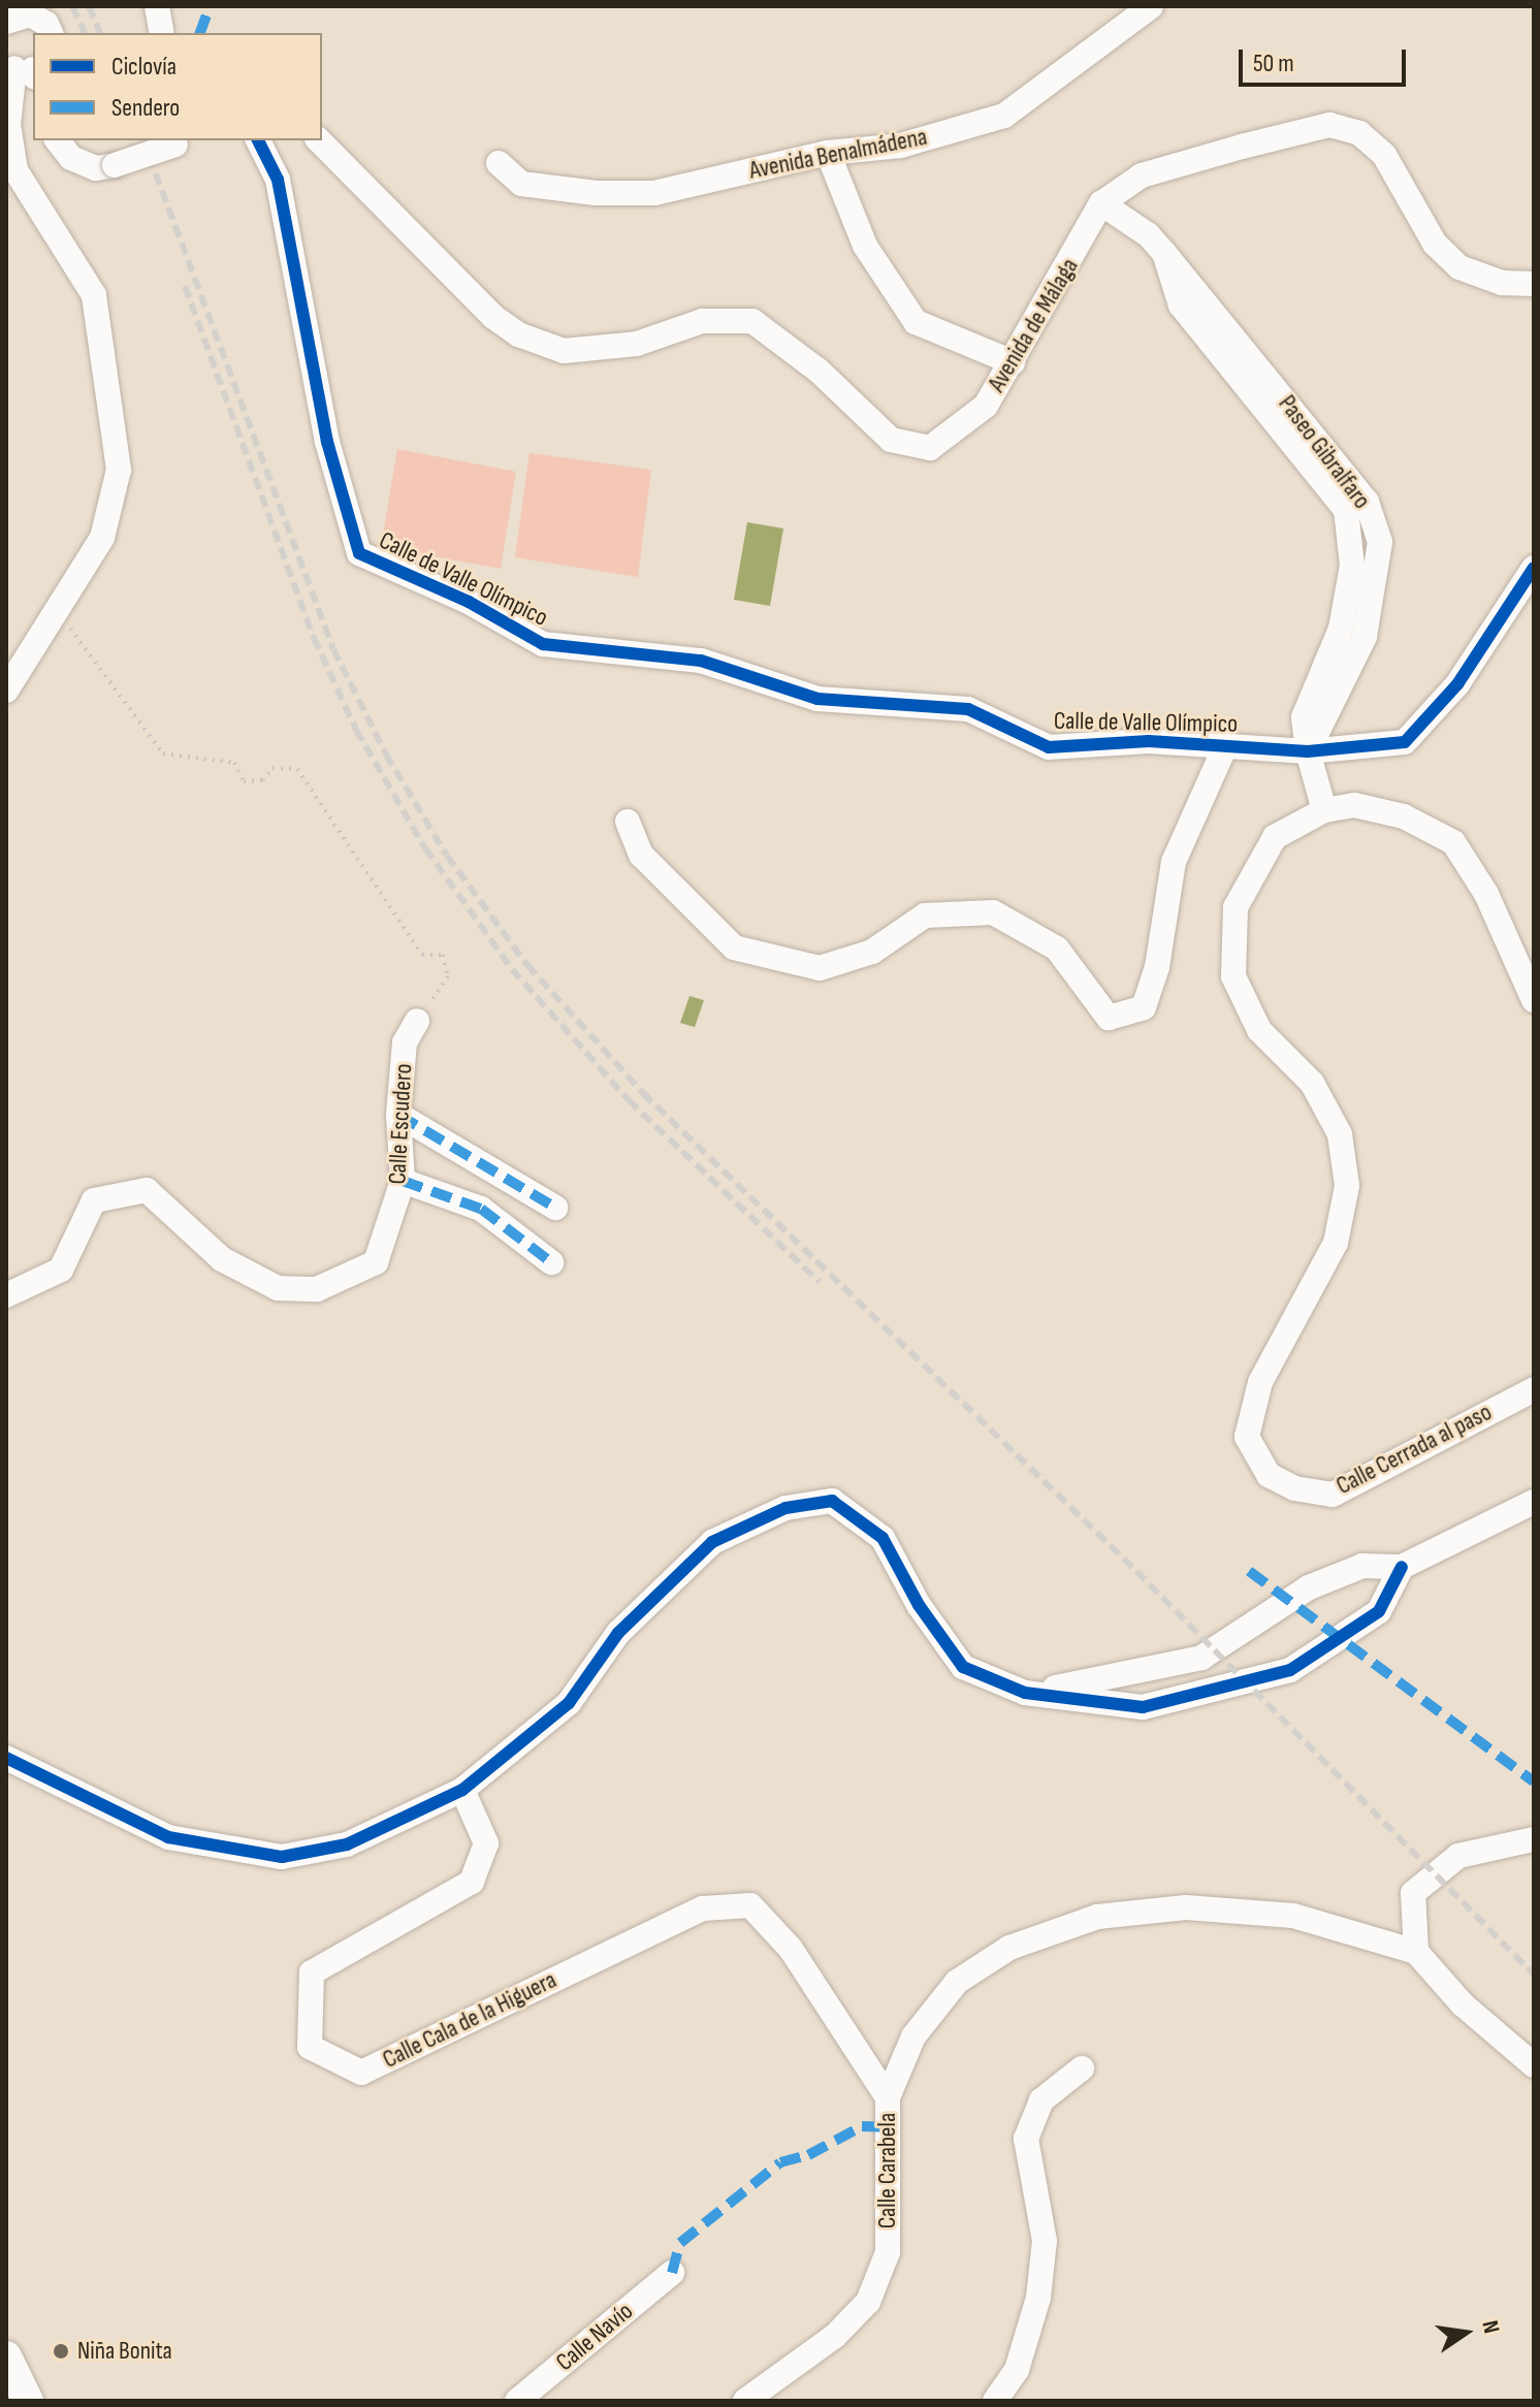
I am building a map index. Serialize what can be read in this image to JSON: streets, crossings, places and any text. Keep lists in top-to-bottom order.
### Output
{
  "streets": {
    "street": [
      "Avenida Benalmádena",
      "Avenida de Málaga",
      "Paseo Gibralfaro",
      "Calle de Valle Olímpico",
      "Calle Escudero",
      "Calle Cerrada al paso",
      "Calle Cala de la Higuera",
      "Calle Carabela",
      "Calle Navío"
    ]
  },
  "crossings": [
    ["Avenida de Málaga", "Paseo Gibralfaro"],
    ["Paseo Gibralfaro", "Calle de Valle Olímpico"],
    ["Paseo Gibralfaro", "Calle Cerrada al paso"],
    ["Calle Cala de la Higuera", "Calle Carabela"]
  ],
  "places": ["Niña Bonita"],
  "legend": ["Ciclovía", "Sendero"],
  "scale_bar": "50 m",
  "north": "right"
}
